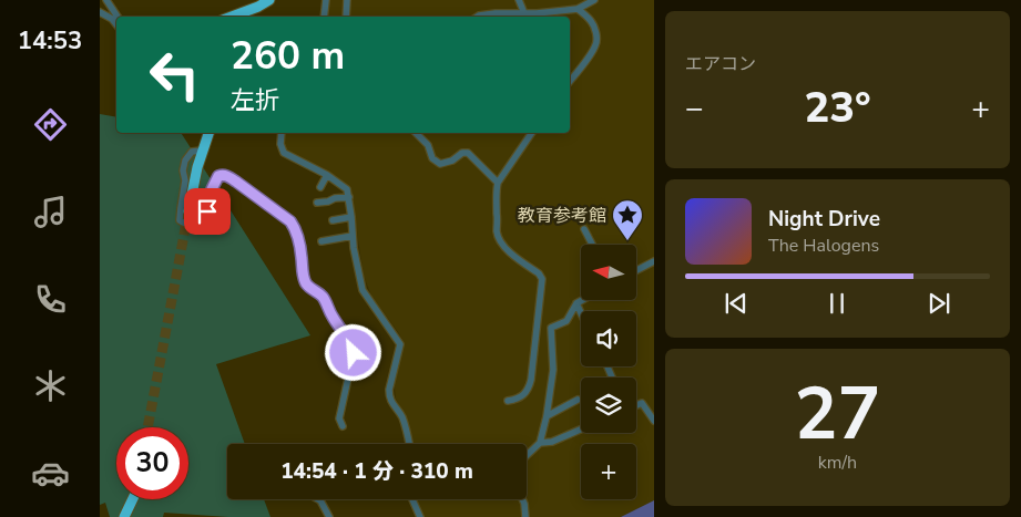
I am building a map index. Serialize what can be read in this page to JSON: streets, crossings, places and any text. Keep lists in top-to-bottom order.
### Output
{
  "places": {
    "place": ["教育参考館"]
  },
  "north": "left",
  "page": {
    "tabs": "14:53",
    "tile": [
      "エアコン",
      ["27", "km/h"]
    ],
    "turn": ["260 m", "左折"],
    "heat": ["−", "23°", "+"],
    "song": ["Night Drive", "The Halogens"],
    "map_buttons": "+",
    "limit": "30",
    "trip": "14:54 · 1 分 · 310 m"
  }
}
